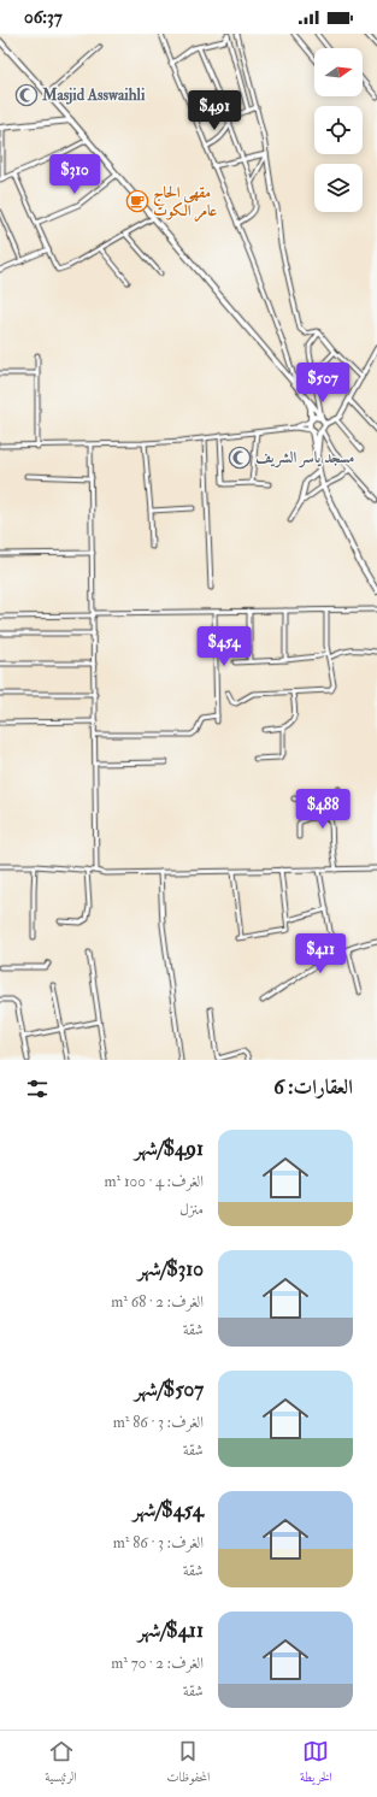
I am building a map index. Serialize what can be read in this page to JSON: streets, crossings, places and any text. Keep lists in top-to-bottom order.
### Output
{
  "places": {
    "mosque": ["Masjid Asswaihli", "مسجد ياسر الشريف"],
    "cafe": ["مقهي الحاج عامر الكوت"]
  },
  "north": "right",
  "page": {
    "status": "06:37",
    "price": [
      "$491",
      "$310",
      "$507",
      "$454",
      "$488",
      "$411"
    ],
    "heading": "العقارات: 6",
    "list": [
      {
        "name": "$491/شهر",
        "note": "الغرف: 4 · 100 m² · منزل"
      },
      {
        "name": "$310/شهر",
        "note": "الغرف: 2 · 68 m² · شقة"
      },
      {
        "name": "$507/شهر",
        "note": "الغرف: 3 · 86 m² · شقة"
      },
      {
        "name": "$454/شهر",
        "note": "الغرف: 3 · 86 m² · شقة"
      },
      {
        "name": "$411/شهر",
        "note": "الغرف: 2 · 70 m² · شقة"
      }
    ],
    "tabs": ["الخريطة", "المحفوظات", "الرئيسية"]
  }
}
